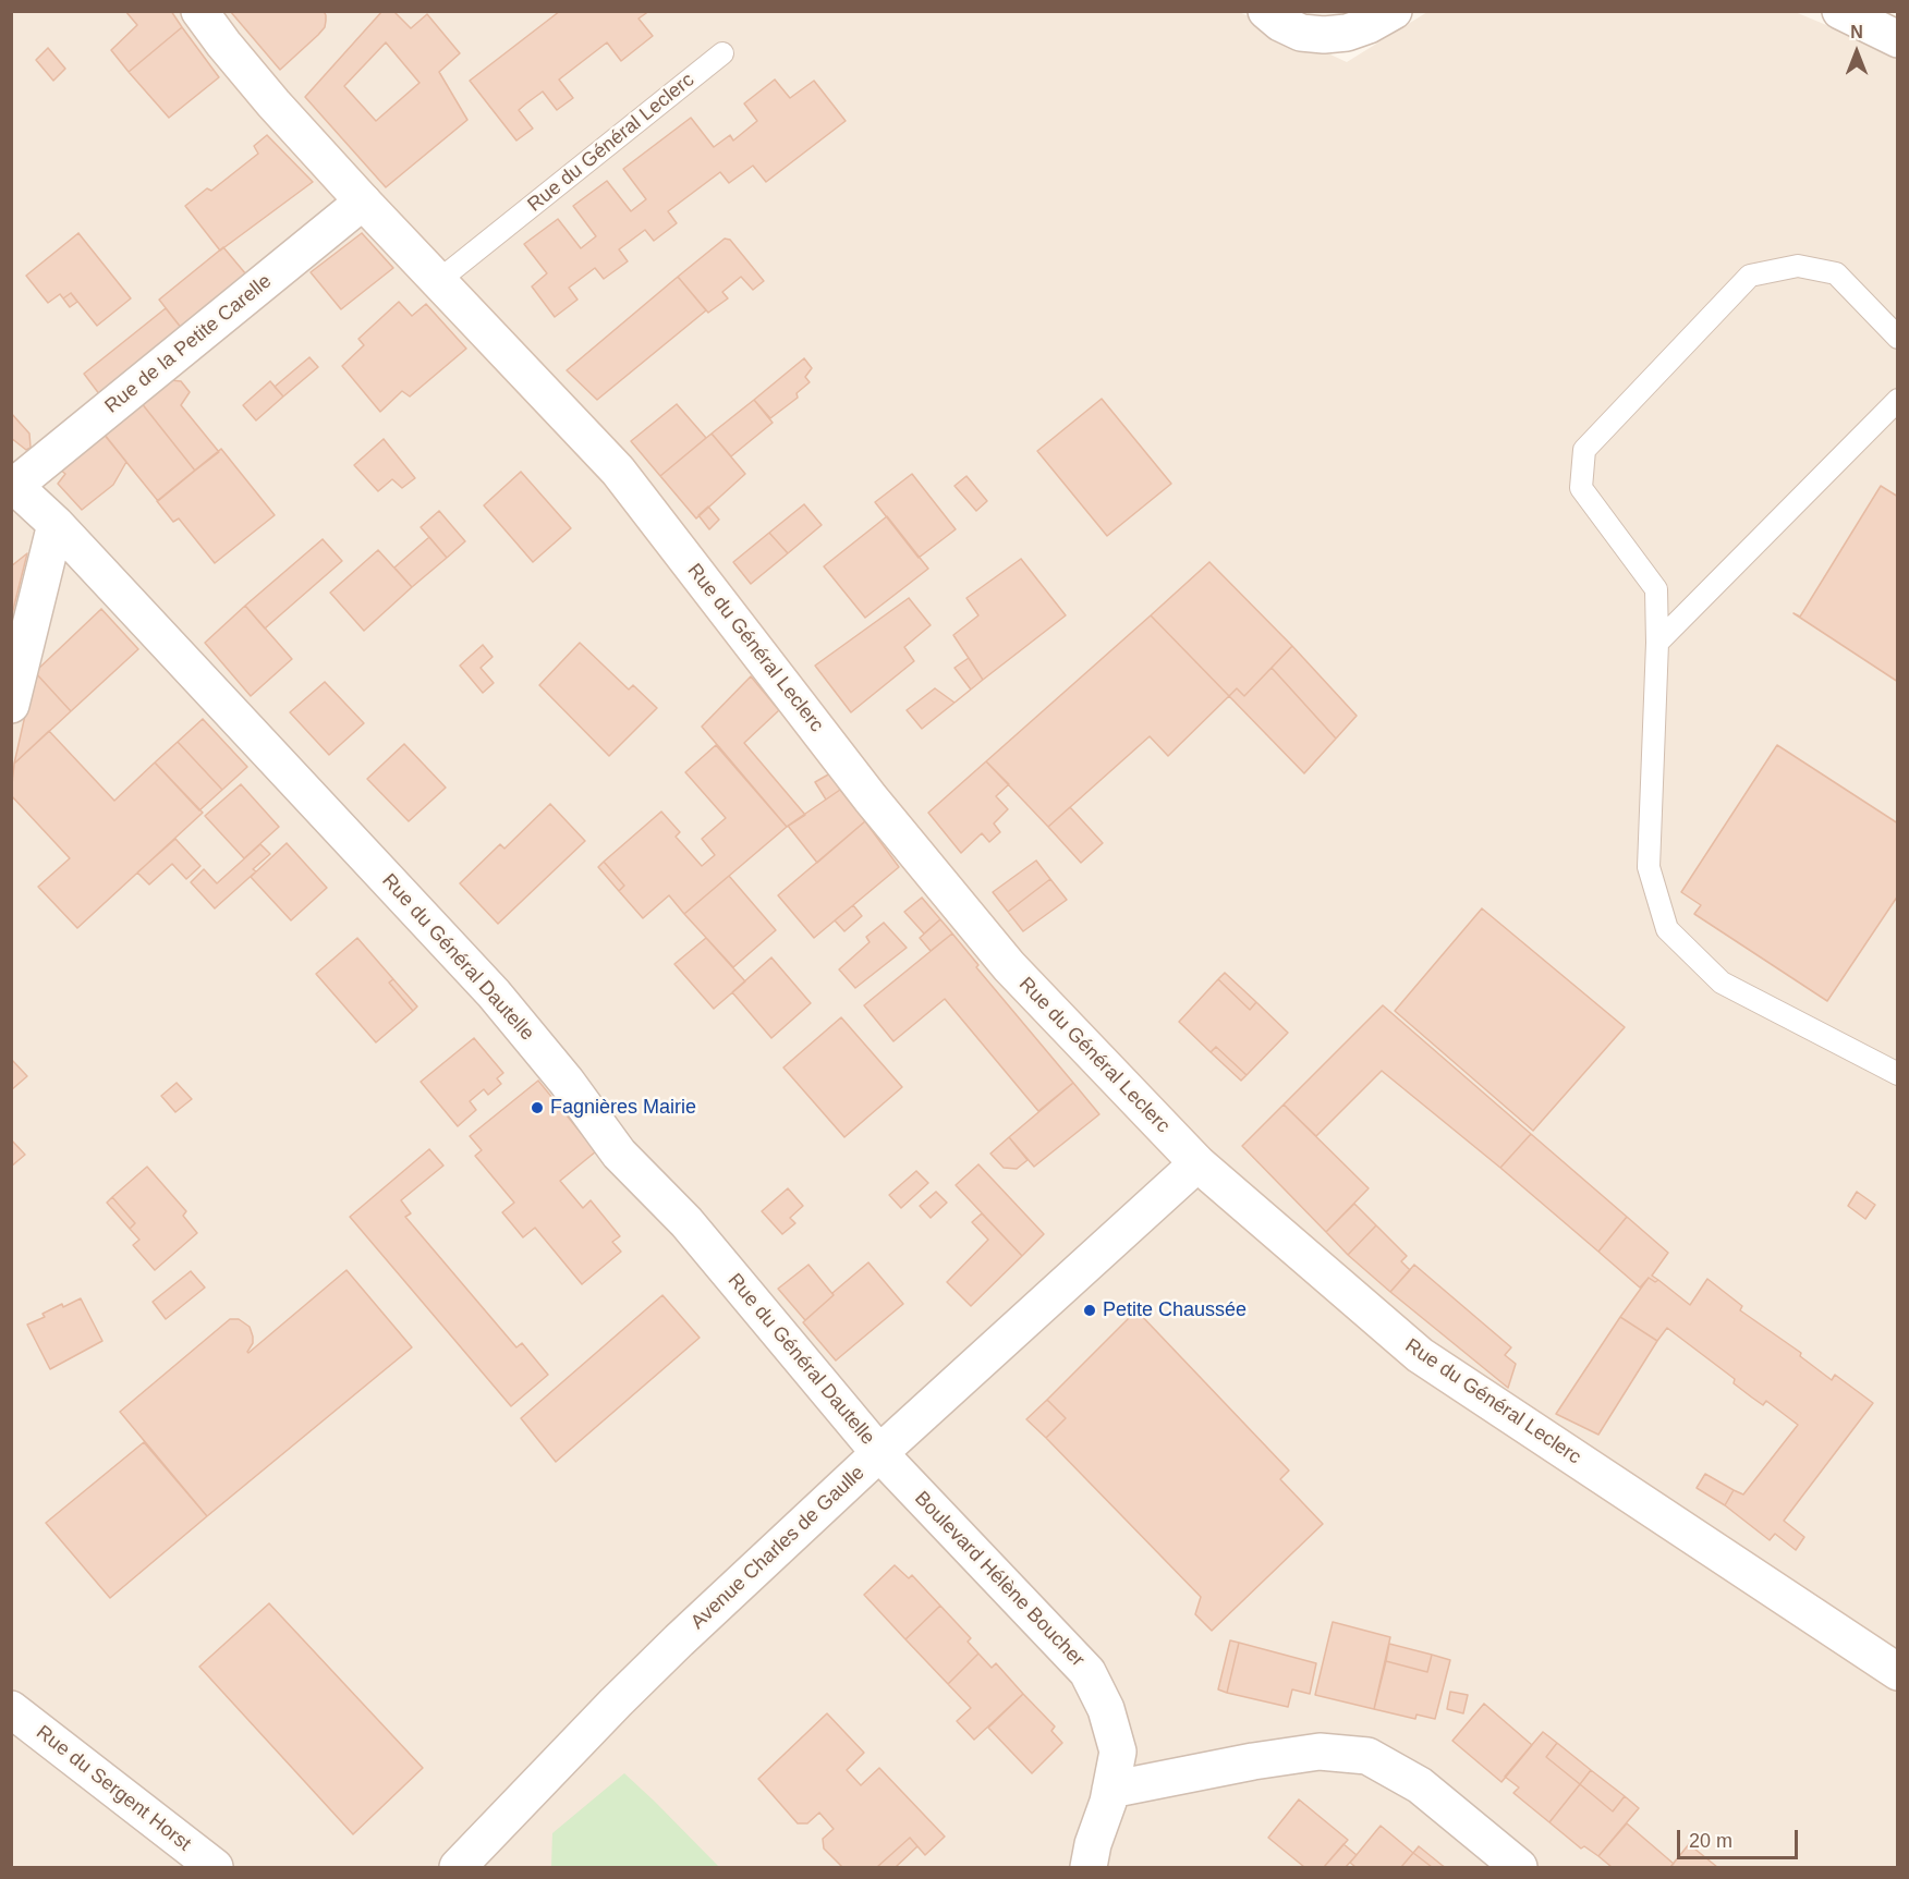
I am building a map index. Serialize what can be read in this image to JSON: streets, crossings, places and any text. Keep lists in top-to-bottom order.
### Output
{
  "streets": {
    "street": [
      "Rue du Général Leclerc",
      "Rue de la Petite Carelle",
      "Rue du Général Dautelle",
      "Avenue Charles de Gaulle",
      "Boulevard Hélène Boucher",
      "Rue du Sergent Horst"
    ]
  },
  "crossings": [
    ["Rue du Général Leclerc", "Rue de la Petite Carelle"],
    ["Rue du Général Leclerc", "Avenue Charles de Gaulle"],
    ["Rue de la Petite Carelle", "Rue du Général Dautelle"],
    ["Rue du Général Dautelle", "Avenue Charles de Gaulle"],
    ["Rue du Général Dautelle", "Boulevard Hélène Boucher"],
    ["Avenue Charles de Gaulle", "Boulevard Hélène Boucher"]
  ],
  "places": ["Fagnières Mairie", "Petite Chaussée"],
  "scale_bar": "20 m",
  "north": "top"
}
